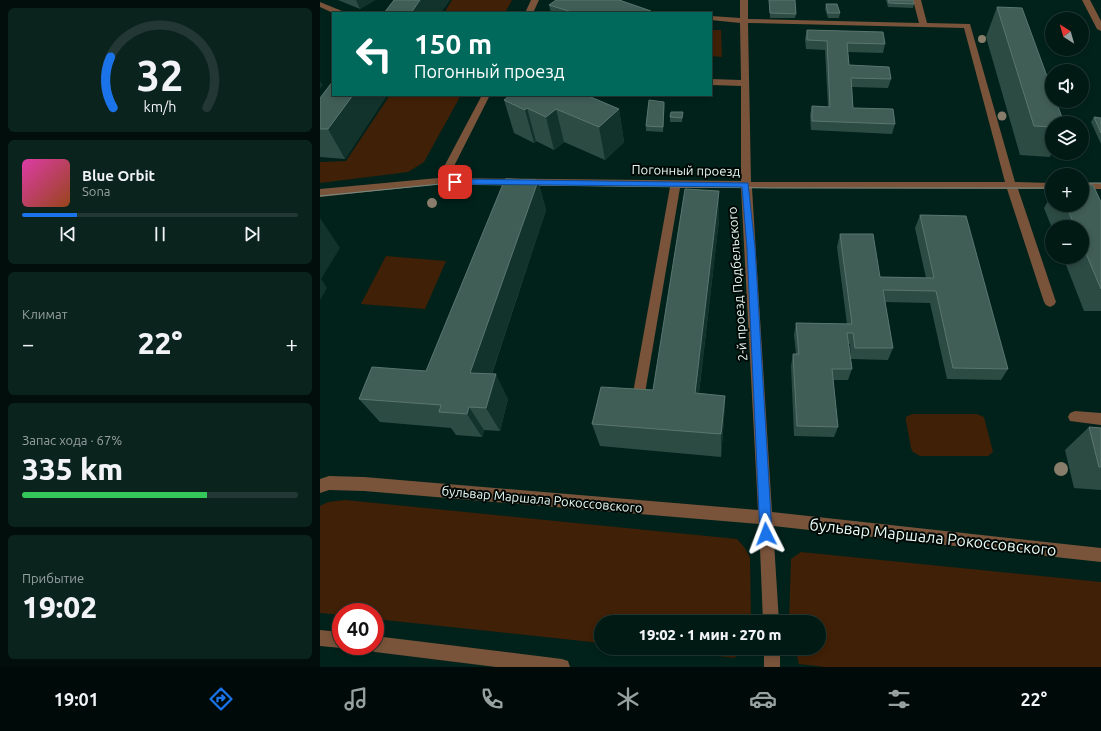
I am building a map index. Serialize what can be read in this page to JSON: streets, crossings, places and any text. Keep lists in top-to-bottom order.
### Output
{
  "streets": {
    "street": ["Погонный проезд", "2-й проезд Подбельского", "бульвар Маршала Рокоссовского"]
  },
  "crossings": [
    ["Погонный проезд", "2-й проезд Подбельского"],
    ["2-й проезд Подбельского", "бульвар Маршала Рокоссовского"]
  ],
  "north": "top left",
  "page": {
    "map_buttons": ["+", "−"],
    "turn": ["150 m", "Погонный проезд"],
    "song": ["Blue Orbit", "Sona"],
    "tile": [
      "Климат",
      ["Запас хода · 67%", "335 km"],
      ["Прибытие", "19:02"]
    ],
    "heat": ["−", "22°", "+"],
    "limit": "40",
    "trip": "19:02 · 1 мин · 270 m",
    "tabs": ["19:01", "22°"],
    "gauge": ["32", "km/h"]
  }
}
